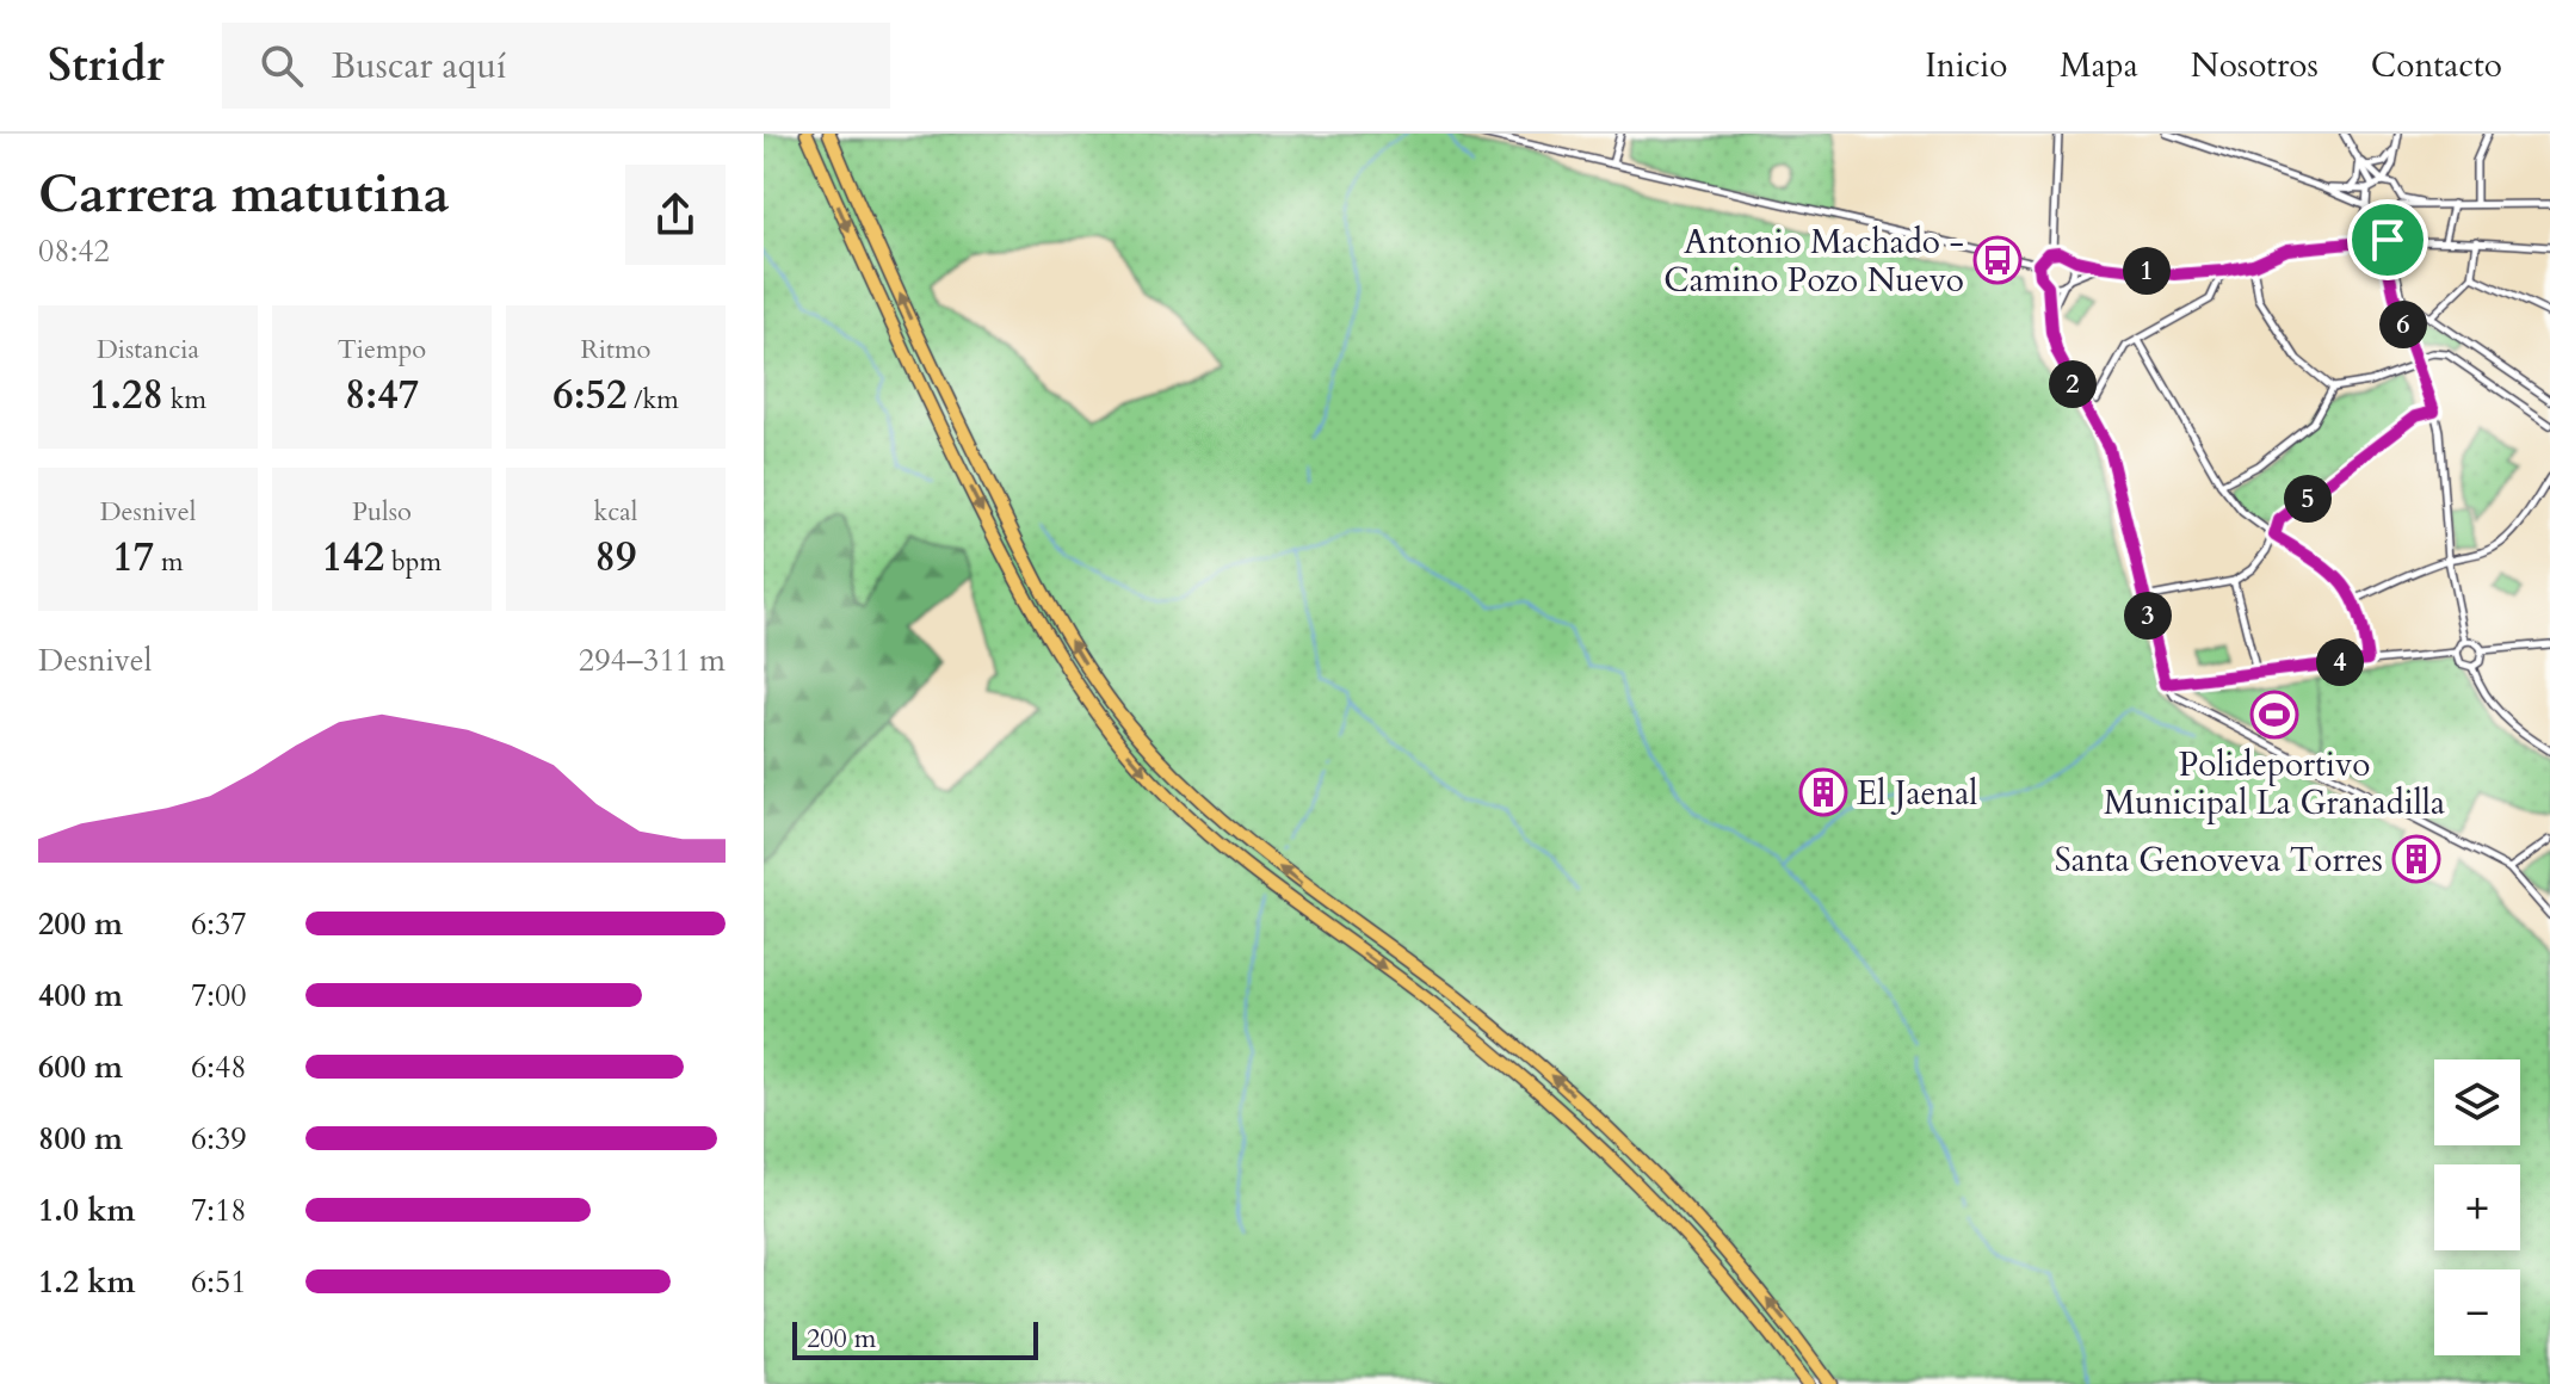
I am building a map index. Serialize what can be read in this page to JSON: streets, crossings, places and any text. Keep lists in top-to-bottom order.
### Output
{
  "places": {
    "bus stop": ["Antonio Machado - Camino Pozo Nuevo"],
    "sports": ["Polideportivo Municipal La Granadilla"],
    "building": ["El Jaenal", "Santa Genoveva Torres"]
  },
  "scale_bar": "200 m",
  "page": {
    "header": "Stridr",
    "search": "Buscar aquí",
    "nav": [
      "Inicio",
      "Mapa",
      "Nosotros",
      "Contacto"
    ],
    "heading": ["Carrera matutina", "08:42"],
    "pins": [
      "1",
      "6",
      "2",
      "5",
      "3",
      "4"
    ],
    "stats": [
      ["Distancia", "1.28 km"],
      ["Tiempo", "8:47"],
      ["Ritmo", "6:52 /km"],
      ["Desnivel", "17 m"],
      ["Pulso", "142 bpm"],
      ["kcal", "89"]
    ],
    "chart": ["Desnivel", "294–311 m"],
    "list": [
      {
        "name": "200 m",
        "note": "6:37"
      },
      {
        "name": "400 m",
        "note": "7:00"
      },
      {
        "name": "600 m",
        "note": "6:48"
      },
      {
        "name": "800 m",
        "note": "6:39"
      },
      {
        "name": "1.0 km",
        "note": "7:18"
      },
      {
        "name": "1.2 km",
        "note": "6:51"
      }
    ],
    "map_buttons": ["+", "−"],
    "scale": "200 m"
  }
}
